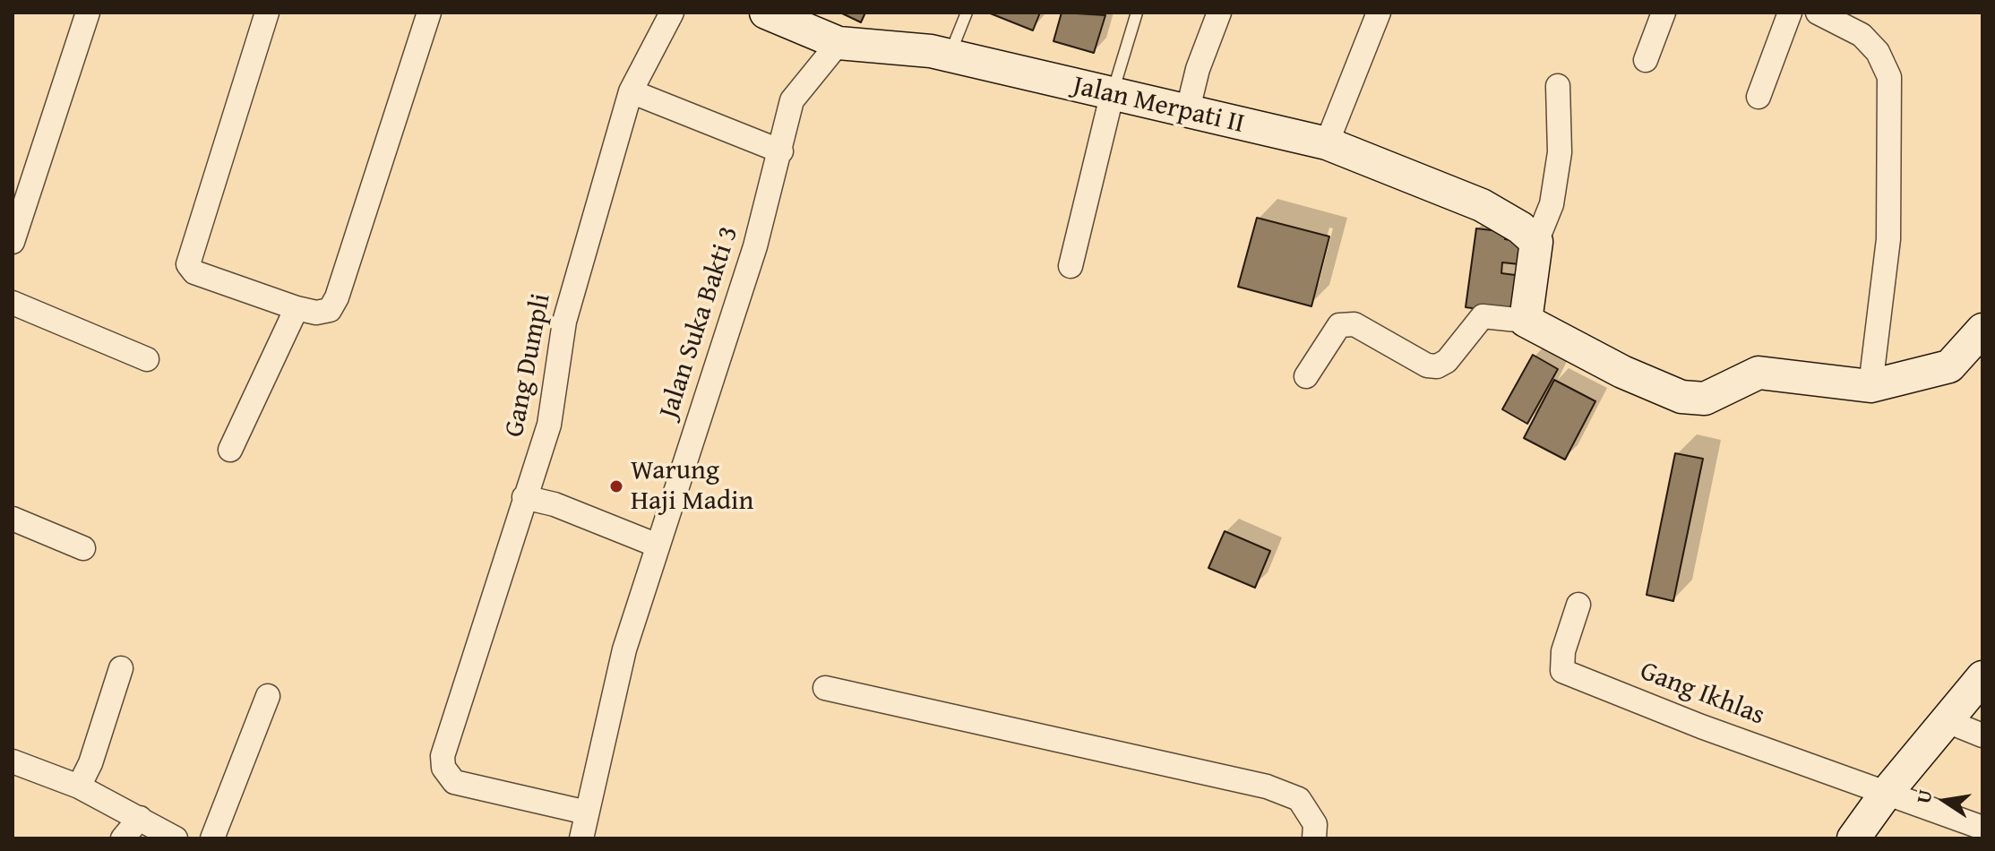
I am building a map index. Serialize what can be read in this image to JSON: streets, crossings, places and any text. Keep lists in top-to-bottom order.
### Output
{
  "streets": {
    "street": [
      "Jalan Merpati II",
      "Jalan Suka Bakti 3",
      "Gang Dumpli",
      "Gang Ikhlas"
    ]
  },
  "crossings": [
    ["Jalan Merpati II", "Jalan Suka Bakti 3"],
    ["Jalan Suka Bakti 3", "Gang Dumpli"]
  ],
  "places": ["Warung Haji Madin"],
  "north": "left"
}
